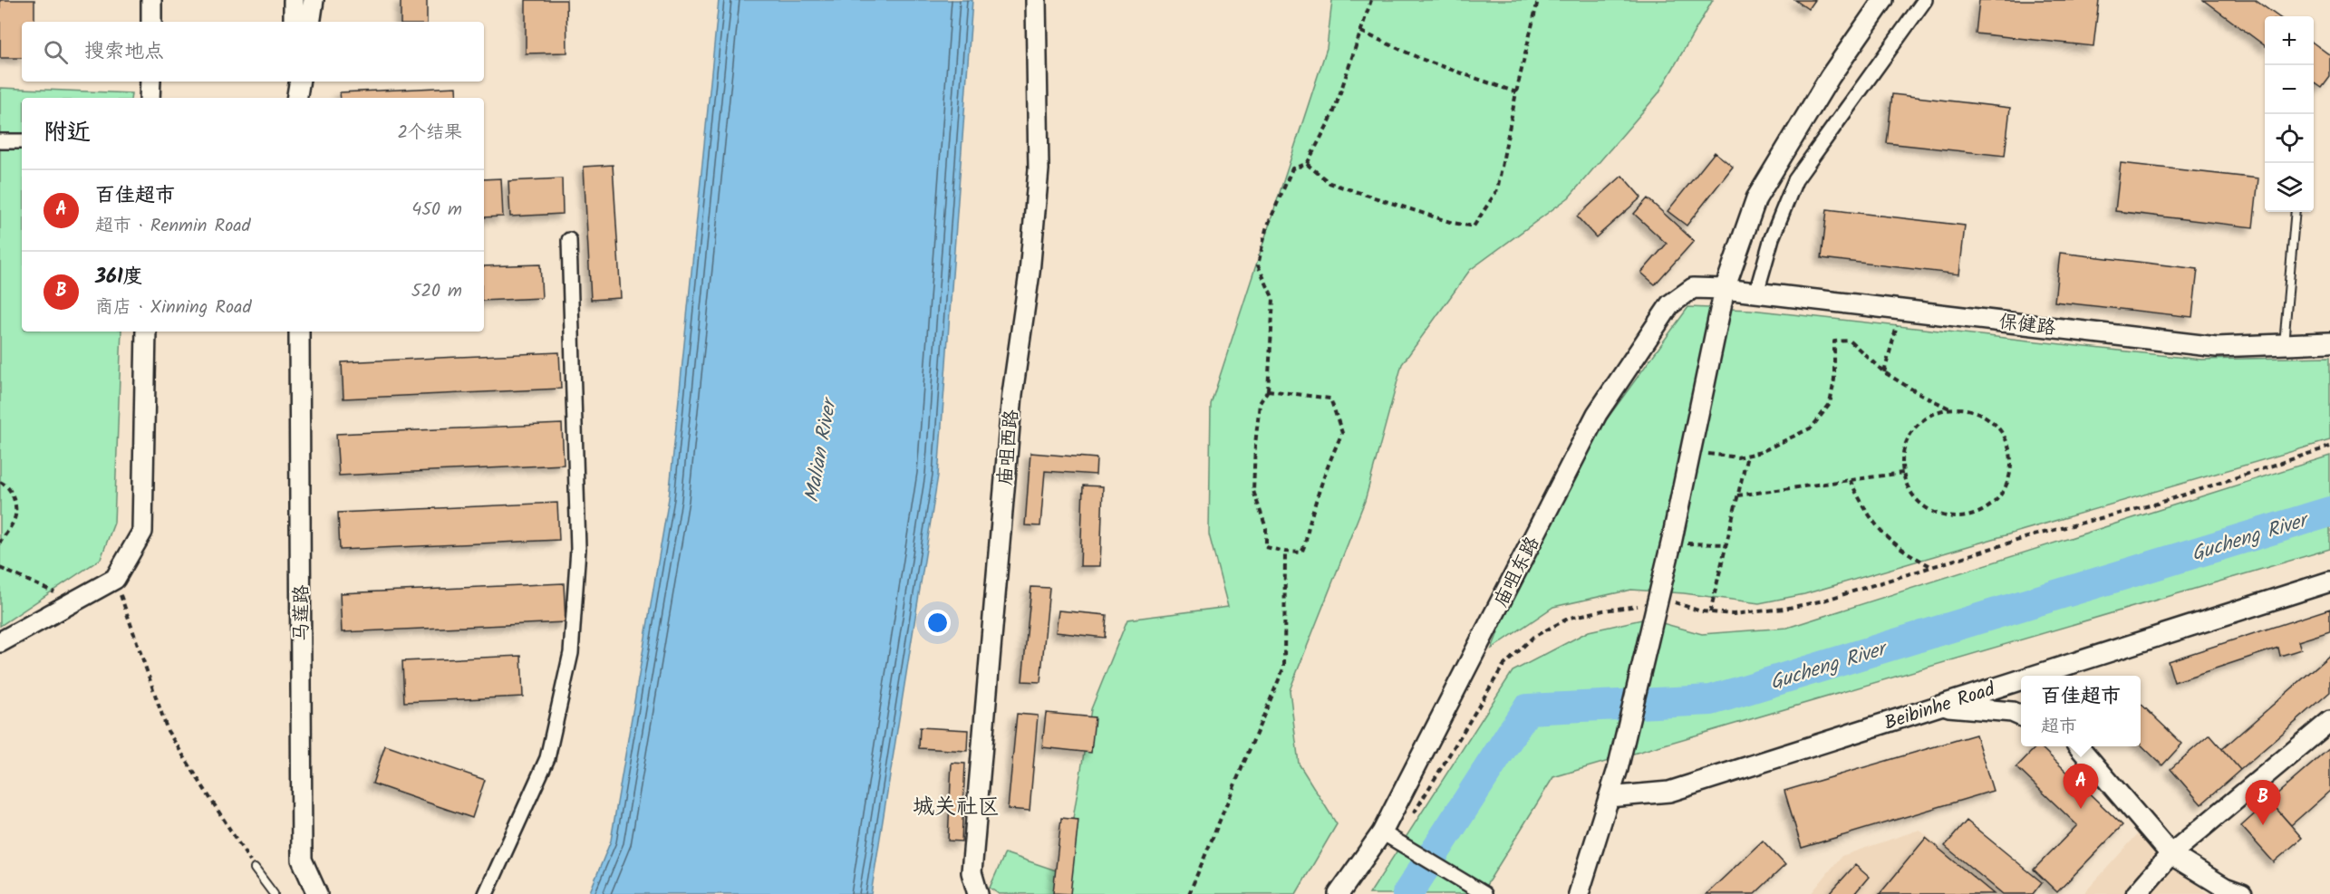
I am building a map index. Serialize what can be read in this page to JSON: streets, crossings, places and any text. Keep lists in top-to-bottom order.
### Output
{
  "streets": {
    "street": [
      "保健路",
      "庙咀西路",
      "庙咀东路",
      "马莲路",
      "Beibinhe Road"
    ]
  },
  "crossings": [
    ["保健路", "庙咀东路"]
  ],
  "districts": ["城关社区"],
  "water": ["Malian River", "Gucheng River"],
  "page": {
    "map_buttons": ["+", "−"],
    "search": "搜索地点",
    "heading": ["附近", "2个结果"],
    "list": [
      {
        "mark": "A",
        "name": "百佳超市",
        "note": "超市 · Renmin Road",
        "value": "450 m"
      },
      {
        "mark": "B",
        "name": "361度",
        "note": "商店 · Xinning Road",
        "value": "520 m"
      }
    ],
    "popup": ["百佳超市", "超市"],
    "pins": ["A", "B"]
  }
}
